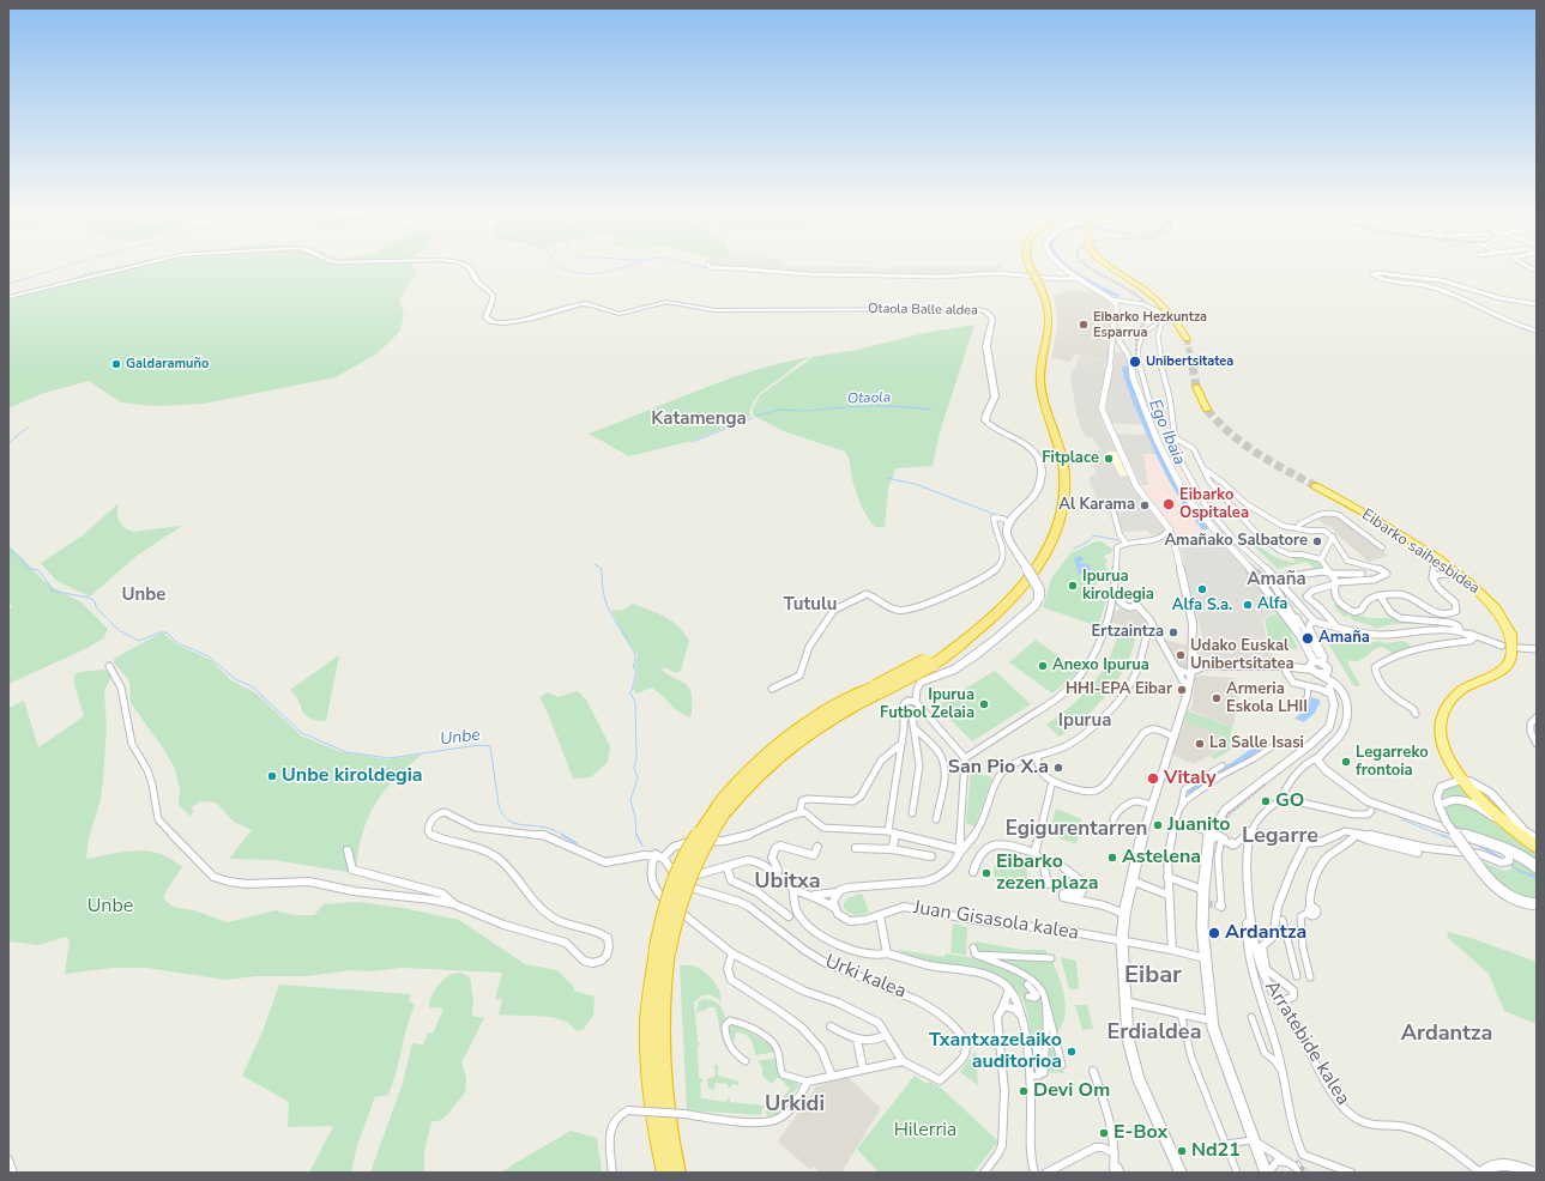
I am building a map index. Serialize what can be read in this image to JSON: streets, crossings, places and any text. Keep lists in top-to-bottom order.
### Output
{
  "streets": {
    "highway": ["Eibarko saihesbidea"],
    "main road": ["Otaola Balle aldea"],
    "street": ["Juan Gisasola kalea", "Urki kalea", "Arratebide kalea"]
  },
  "districts": [
    "Katamenga",
    "Amaña",
    "Unbe",
    "Tutulu",
    "Ipurua",
    "Egigurentarren",
    "Legarre",
    "Ubitxa",
    "Eibar",
    "Erdialdea",
    "Ardantza",
    "Urkidi"
  ],
  "water": ["Otaola", "Ego Ibaia", "Unbe"],
  "parks": ["Unbe", "Hilerria"],
  "places": [
    "Eibarko Hezkuntza Esparrua",
    "Unibertsitatea",
    "Galdaramuño",
    "Fitplace",
    "Eibarko Ospitalea",
    "Al Karama",
    "Amañako Salbatore",
    "Ipurua kiroldegia",
    "Alfa S.a.",
    "Alfa",
    "Ertzaintza",
    "Amaña",
    "Udako Euskal Unibertsitatea",
    "Anexo Ipurua",
    "HHI-EPA Eibar",
    "Armeria Eskola LHII",
    "Ipurua Futbol Zelaia",
    "La Salle Isasi",
    "Legarreko frontoia",
    "San Pio X.a",
    "Unbe kiroldegia",
    "Vitaly",
    "GO",
    "Juanito",
    "Astelena",
    "Eibarko zezen plaza",
    "Ardantza",
    "Txantxazelaiko auditorioa",
    "Devi Om",
    "E-Box",
    "Nd21"
  ]
}
